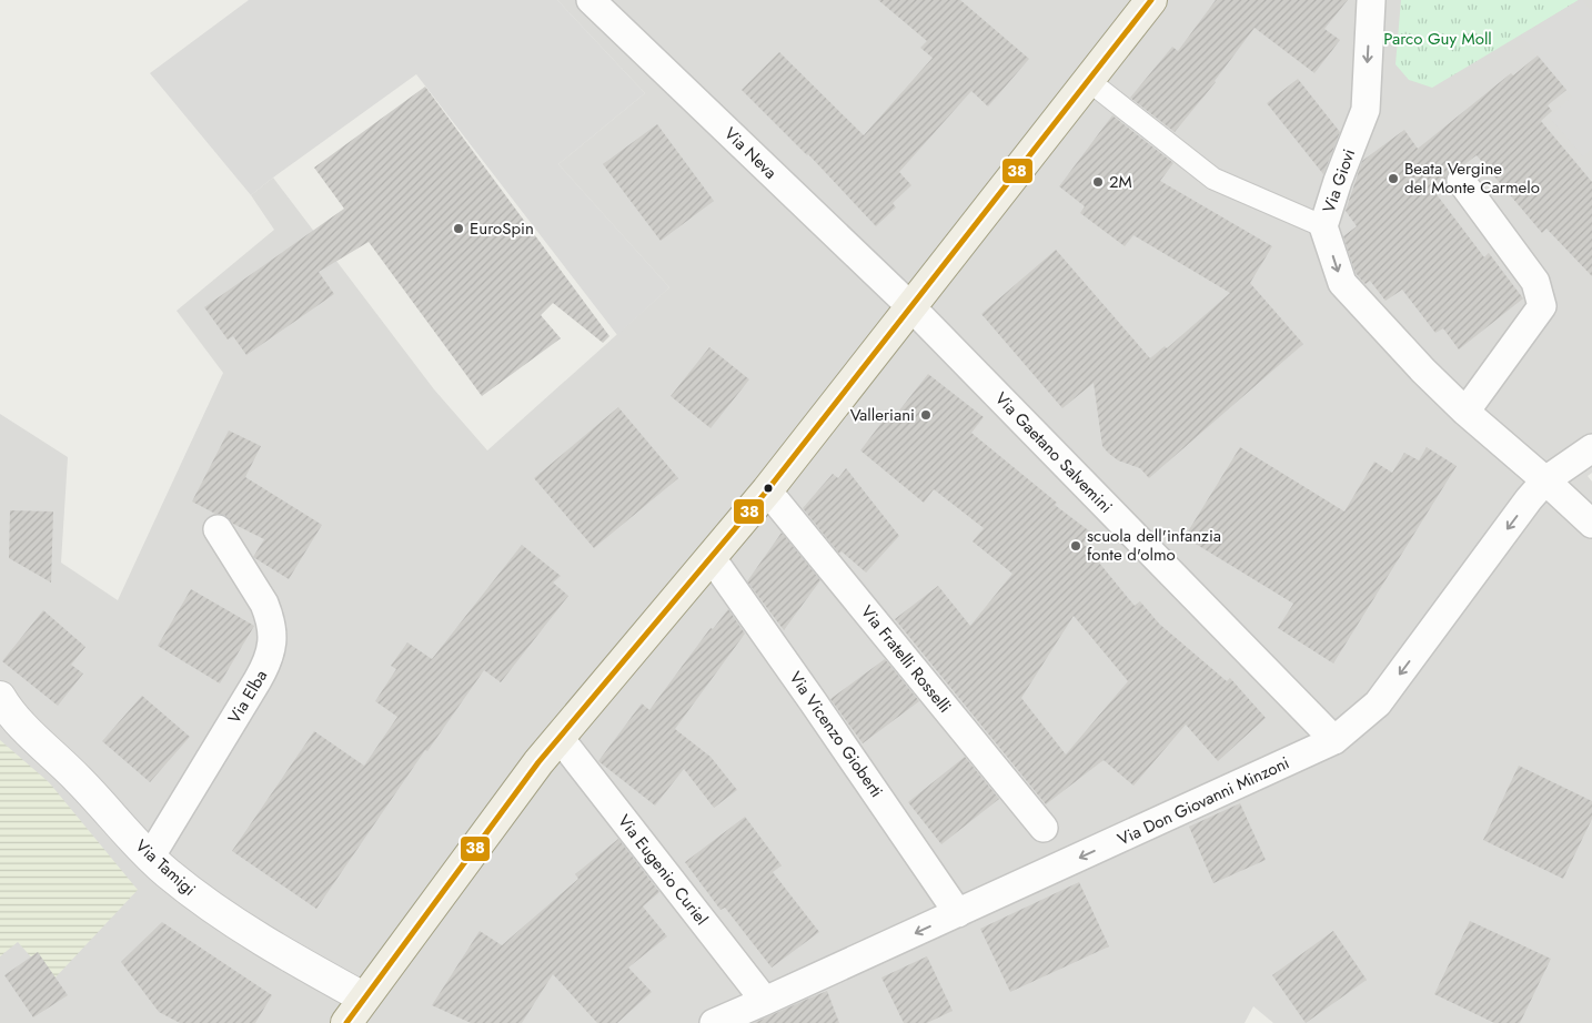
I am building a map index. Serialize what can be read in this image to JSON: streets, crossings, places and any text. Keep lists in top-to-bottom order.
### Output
{
  "streets": {
    "street": [
      "Via Neva",
      "Via Giovi",
      "Via Gaetano Salvemini",
      "Via Fratelli Rosselli",
      "Via Elba",
      "Via Vicenzo Gioberti",
      "Via Don Giovanni Minzoni",
      "Via Tamigi",
      "Via Eugenio Curiel"
    ]
  },
  "crossings": [
    ["Via Neva", "Via Gaetano Salvemini"],
    ["Via Giovi", "Via Don Giovanni Minzoni"],
    ["Via Gaetano Salvemini", "Via Don Giovanni Minzoni"],
    ["Via Elba", "Via Tamigi"],
    ["Via Vicenzo Gioberti", "Via Don Giovanni Minzoni"],
    ["Via Don Giovanni Minzoni", "Via Eugenio Curiel"]
  ],
  "one_way": ["Via Giovi", "Via Don Giovanni Minzoni"],
  "parks": ["Parco Guy Moll"],
  "places": [
    "Beata Vergine del Monte Carmelo",
    "2M",
    "EuroSpin",
    "Valleriani",
    "scuola dell'infanzia fonte d'olmo"
  ],
  "lines": ["transit line 38"]
}
